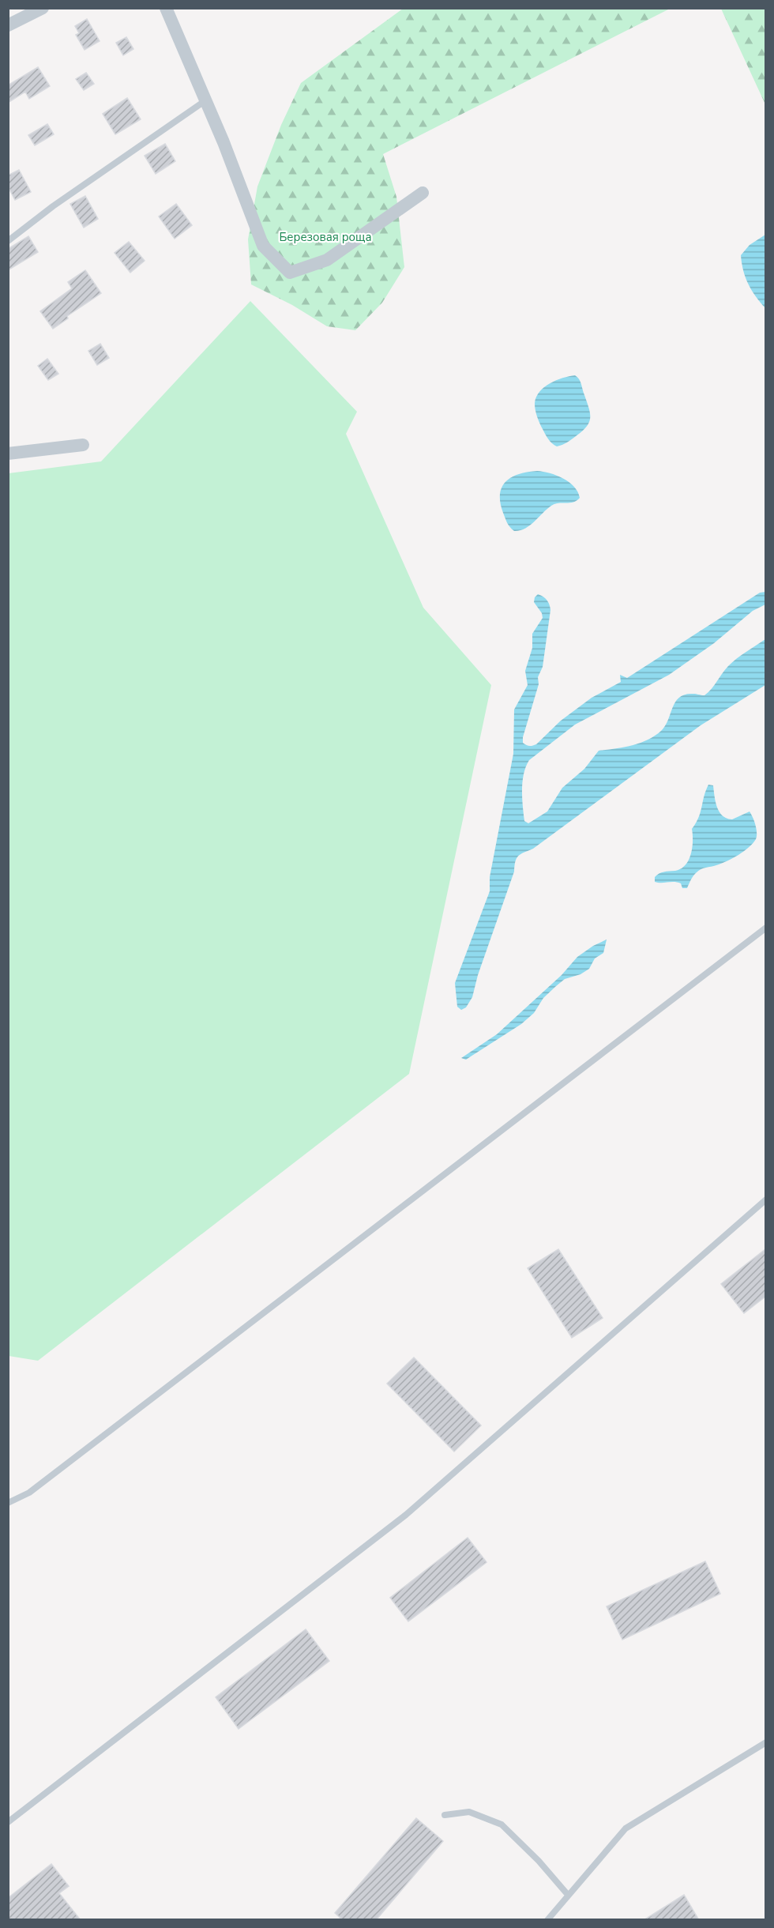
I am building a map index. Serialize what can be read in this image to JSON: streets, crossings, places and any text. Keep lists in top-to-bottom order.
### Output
{
  "parks": ["Березовая роща"]
}
